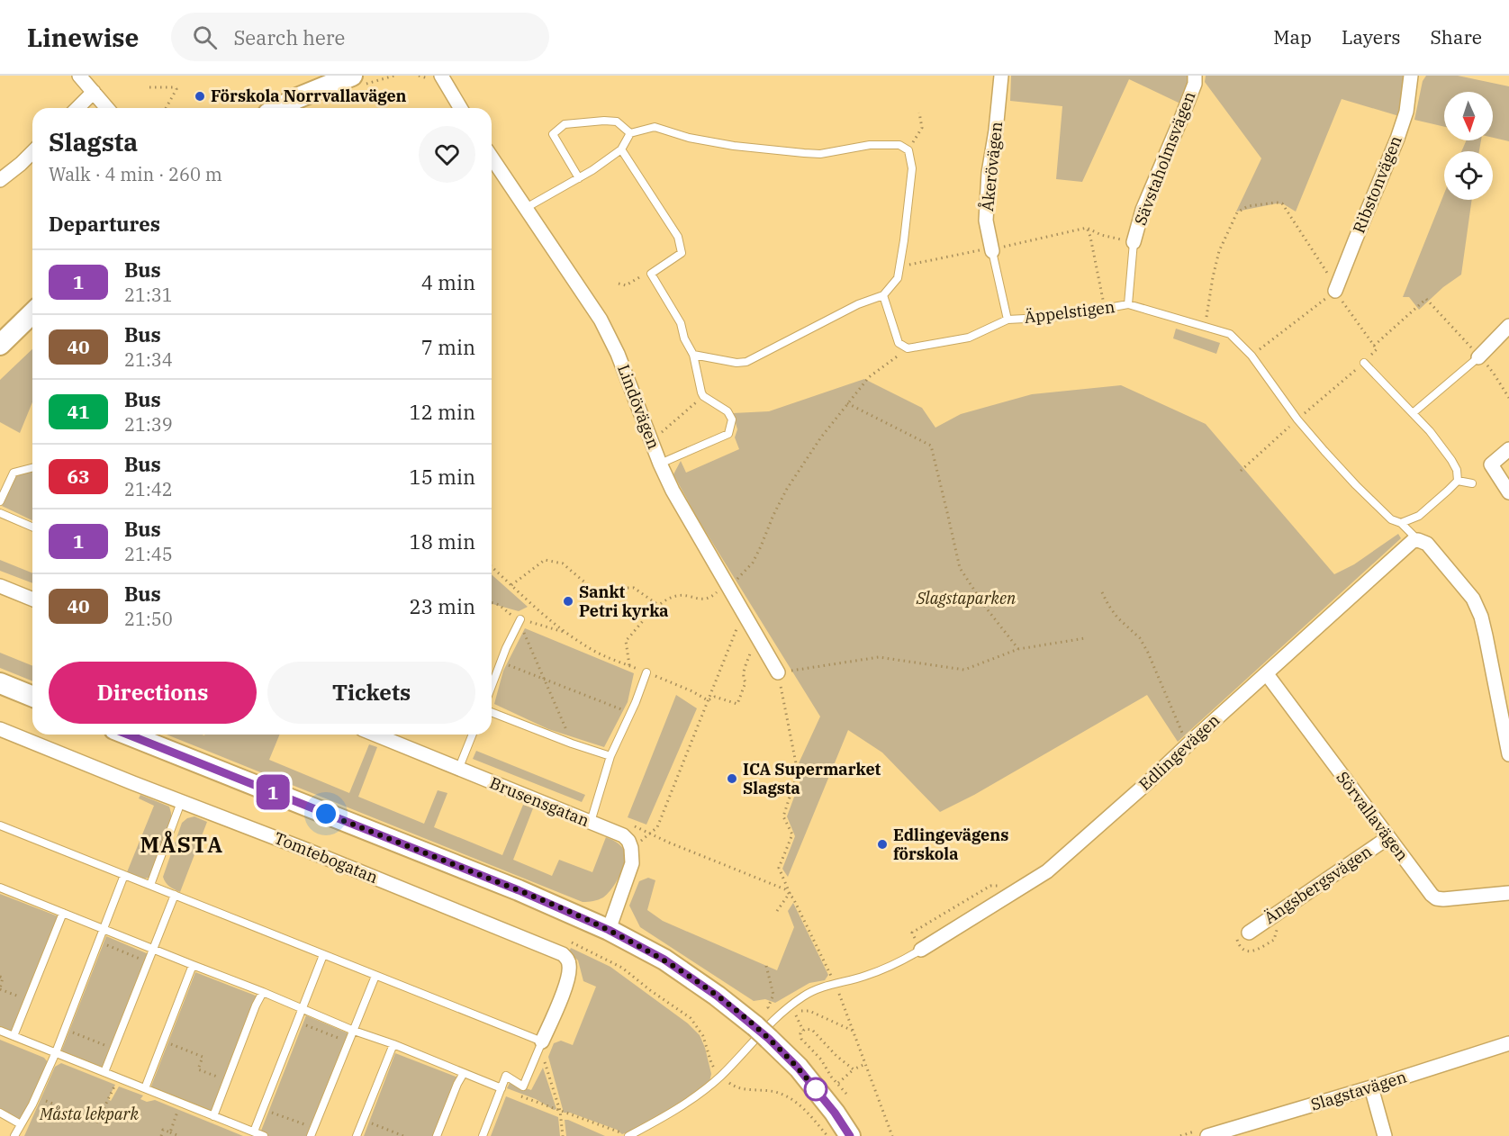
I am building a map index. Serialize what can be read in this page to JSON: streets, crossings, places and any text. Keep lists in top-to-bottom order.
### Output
{
  "streets": {
    "street": [
      "Sävstaholmsvägen",
      "Åkerövägen",
      "Ribstonvägen",
      "Lindövägen",
      "Edlingevägen",
      "Brusensgatan",
      "Sörvallavägen",
      "Tomtebogatan",
      "Ängsbergsvägen",
      "Slagstavägen"
    ],
    "lane": ["Äppelstigen"]
  },
  "crossings": [
    ["Åkerövägen", "Äppelstigen"],
    ["Äppelstigen", "Edlingevägen"],
    ["Edlingevägen", "Sörvallavägen"],
    ["Sörvallavägen", "Ängsbergsvägen"]
  ],
  "districts": ["MÅSTA"],
  "parks": ["Slagstaparken", "Måsta lekpark"],
  "places": [
    "Förskola Norrvallavägen",
    "Sankt Petri kyrka",
    "ICA Supermarket Slagsta",
    "Edlingevägens förskola"
  ],
  "lines": ["bus line 1"],
  "north": "bottom",
  "page": {
    "header": "Linewise",
    "search": "Search here",
    "nav": ["Map", "Layers", "Share"],
    "on_map": "1",
    "heading": [
      ["Slagsta", "Walk · 4 min · 260 m"],
      "Departures"
    ],
    "list": [
      {
        "mark": "1",
        "name": "Bus",
        "note": "21:31",
        "value": "4 min"
      },
      {
        "mark": "40",
        "name": "Bus",
        "note": "21:34",
        "value": "7 min"
      },
      {
        "mark": "41",
        "name": "Bus",
        "note": "21:39",
        "value": "12 min"
      },
      {
        "mark": "63",
        "name": "Bus",
        "note": "21:42",
        "value": "15 min"
      },
      {
        "mark": "1",
        "name": "Bus",
        "note": "21:45",
        "value": "18 min"
      },
      {
        "mark": "40",
        "name": "Bus",
        "note": "21:50",
        "value": "23 min"
      }
    ],
    "buttons": ["Directions", "Tickets"]
  }
}
